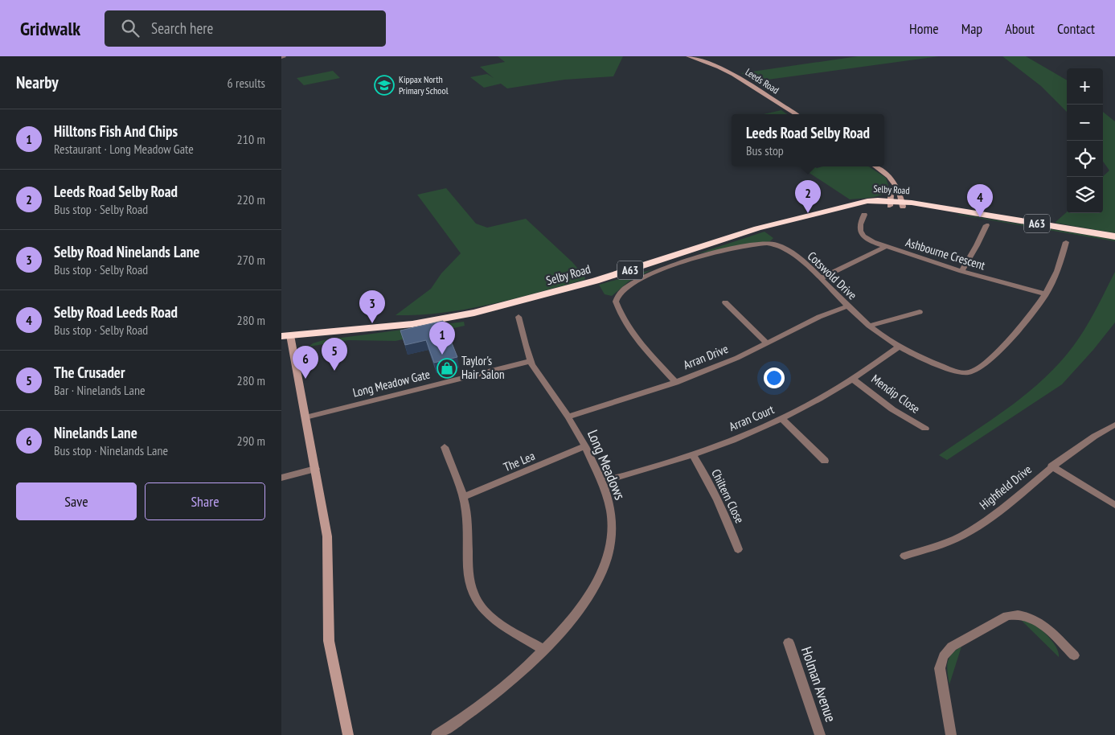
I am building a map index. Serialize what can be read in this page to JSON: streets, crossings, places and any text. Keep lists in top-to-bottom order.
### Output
{
  "streets": {
    "highway": ["Selby Road", "A63"],
    "main road": ["Leeds Road"],
    "street": [
      "Ashbourne Crescent",
      "Cotswold Drive",
      "Arran Drive",
      "Long Meadow Gate",
      "Mendip Close",
      "Arran Court",
      "The Lea",
      "Long Meadows",
      "Highfield Drive",
      "Chiltern Close",
      "Holman Avenue"
    ]
  },
  "crossings": [
    ["Ashbourne Crescent", "Cotswold Drive"],
    ["Cotswold Drive", "Arran Drive"],
    ["Cotswold Drive", "Arran Court"],
    ["Arran Drive", "Long Meadows"],
    ["Long Meadow Gate", "Long Meadows"],
    ["Mendip Close", "Arran Court"],
    ["Arran Court", "Long Meadows"],
    ["Arran Court", "Chiltern Close"],
    ["The Lea", "Long Meadows"]
  ],
  "places": {
    "school or university": ["Kippax North Primary School"],
    "shop": ["Taylor's Hair Salon"]
  },
  "page": {
    "header": "Gridwalk",
    "search": "Search here",
    "nav": [
      "Home",
      "Map",
      "About",
      "Contact"
    ],
    "heading": ["Nearby", "6 results"],
    "map_buttons": ["+", "−"],
    "list": [
      {
        "mark": "1",
        "name": "Hilltons Fish And Chips",
        "note": "Restaurant · Long Meadow Gate",
        "value": "210 m"
      },
      {
        "mark": "2",
        "name": "Leeds Road Selby Road",
        "note": "Bus stop · Selby Road",
        "value": "220 m"
      },
      {
        "mark": "3",
        "name": "Selby Road Ninelands Lane",
        "note": "Bus stop · Selby Road",
        "value": "270 m"
      },
      {
        "mark": "4",
        "name": "Selby Road Leeds Road",
        "note": "Bus stop · Selby Road",
        "value": "280 m"
      },
      {
        "mark": "5",
        "name": "The Crusader",
        "note": "Bar · Ninelands Lane",
        "value": "280 m"
      },
      {
        "mark": "6",
        "name": "Ninelands Lane",
        "note": "Bus stop · Ninelands Lane",
        "value": "290 m"
      }
    ],
    "popup": ["Leeds Road Selby Road", "Bus stop"],
    "pins": [
      "2",
      "4",
      "3",
      "1",
      "5",
      "6"
    ],
    "buttons": ["Save", "Share"]
  }
}
